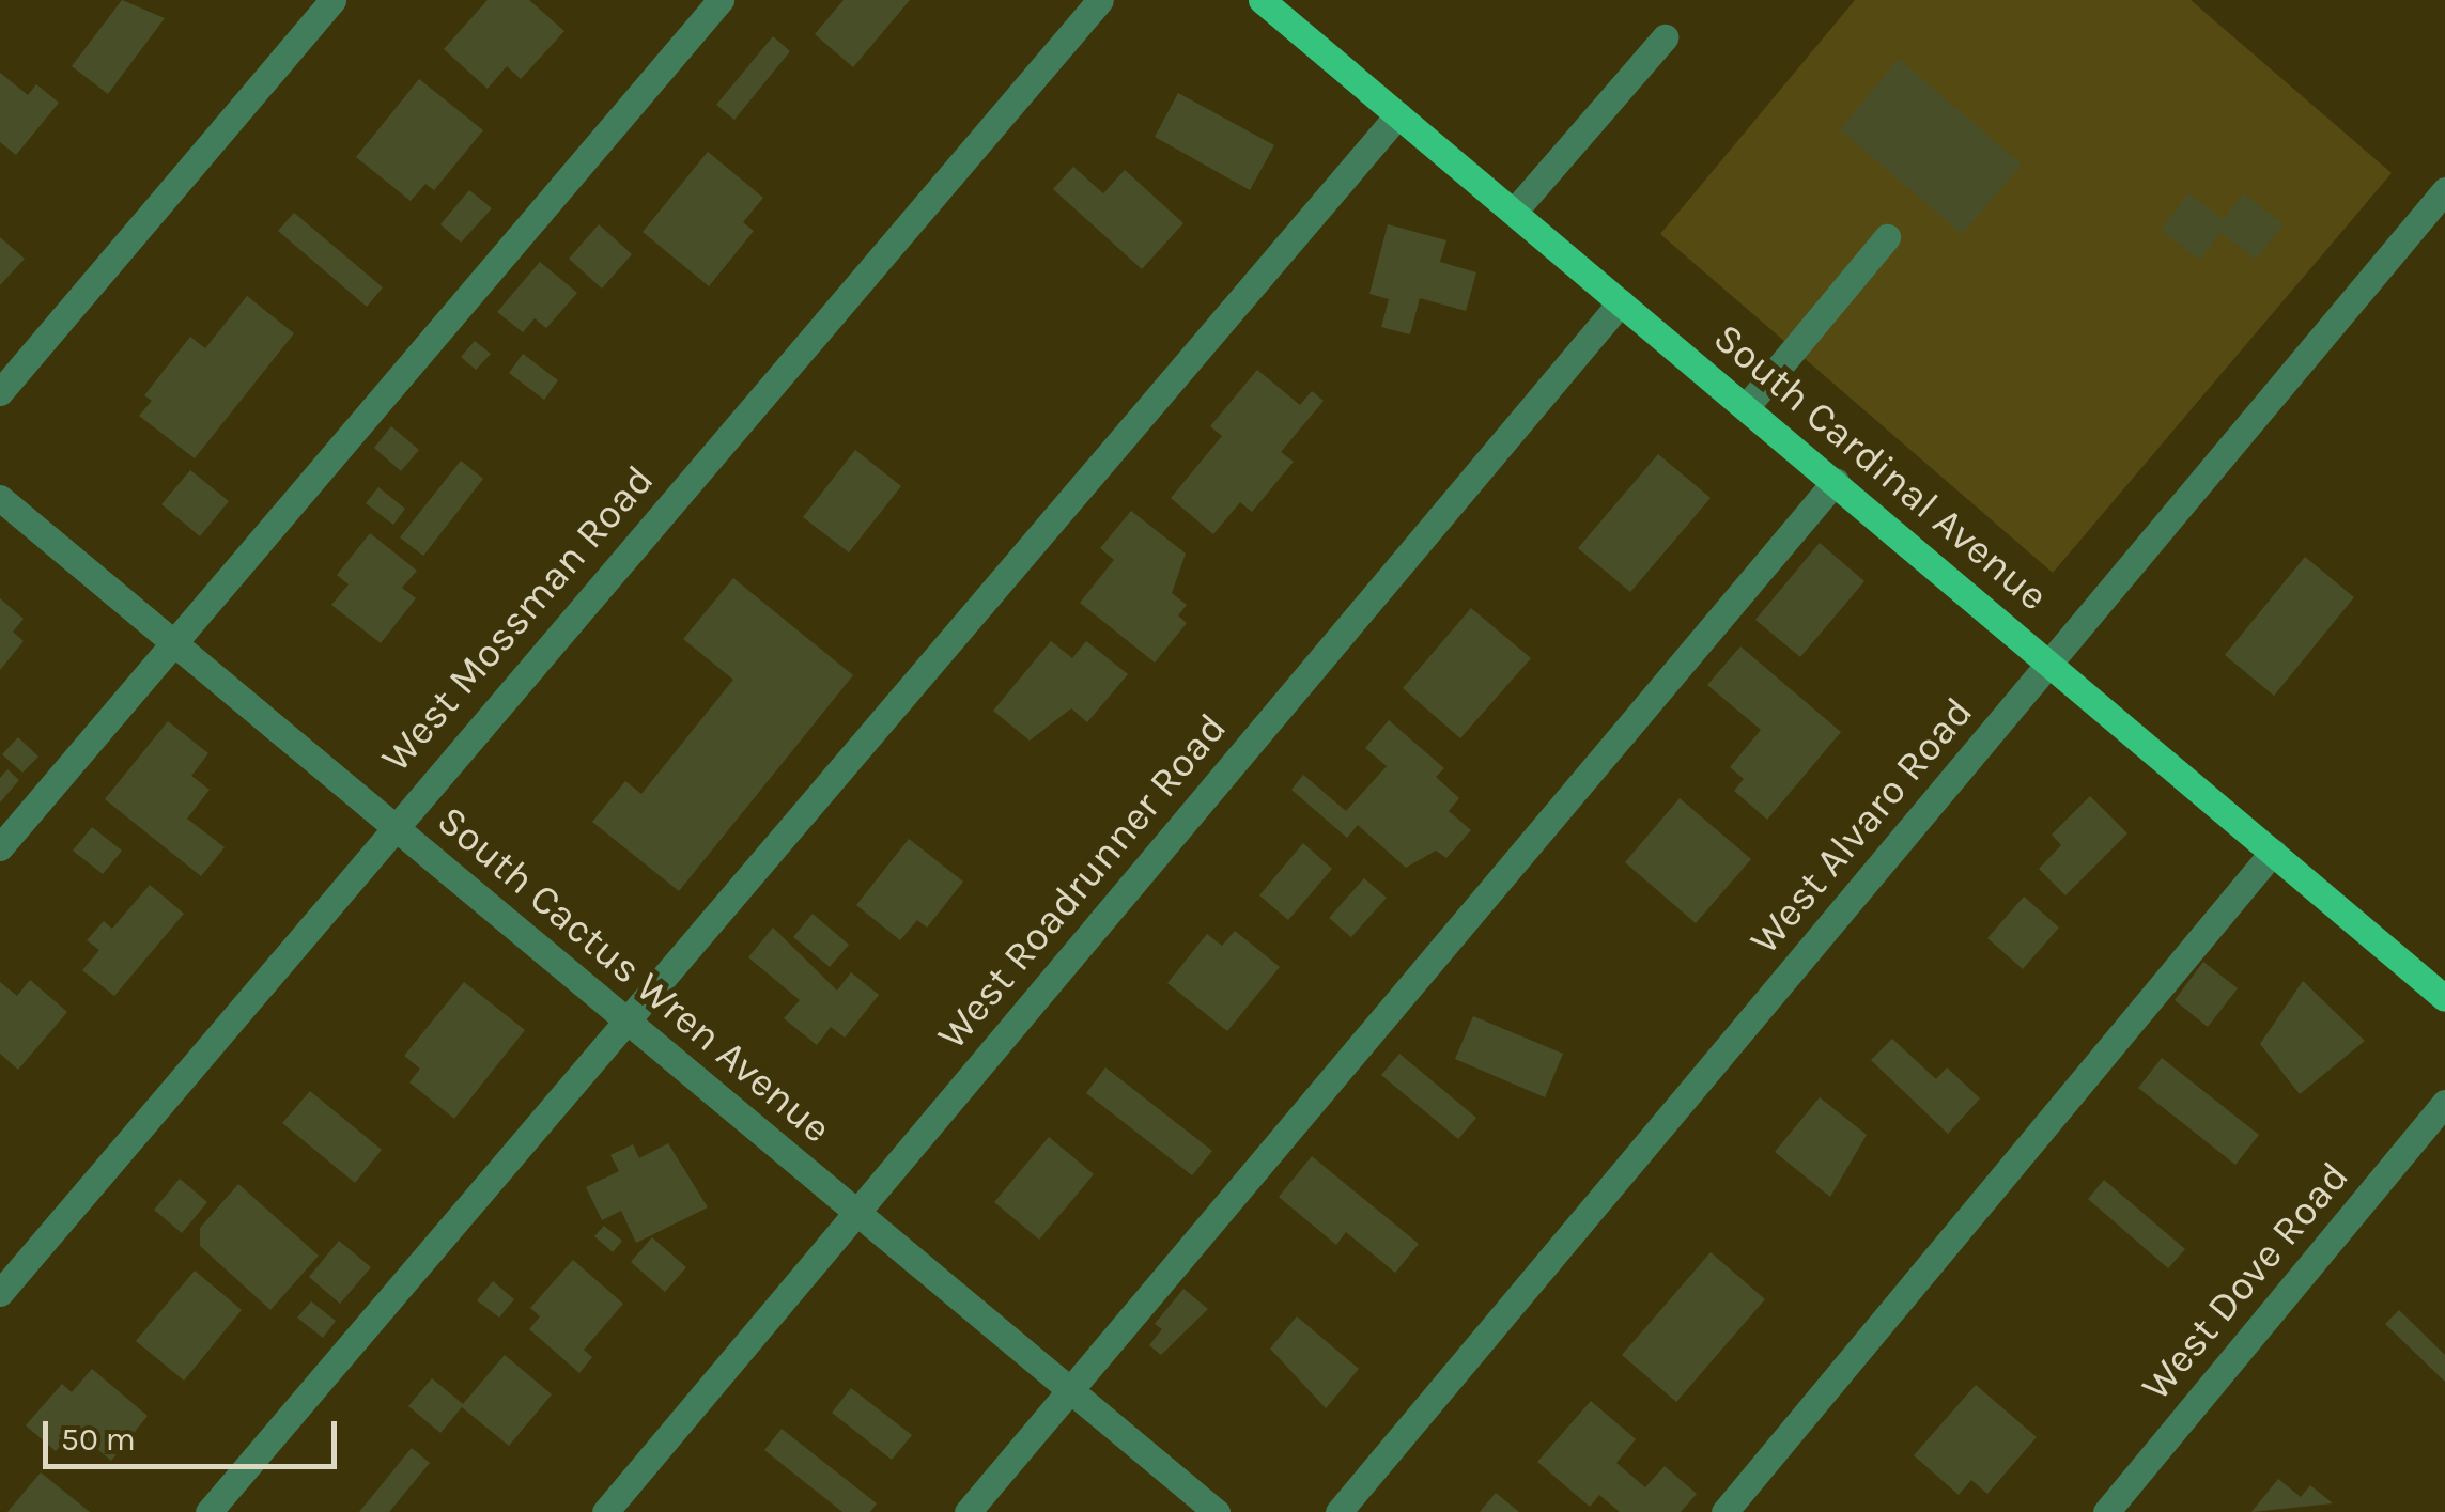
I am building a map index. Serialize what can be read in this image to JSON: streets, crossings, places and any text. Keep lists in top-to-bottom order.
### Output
{
  "streets": {
    "main road": ["South Cardinal Avenue"],
    "street": [
      "West Mossman Road",
      "West Alvaro Road",
      "West Roadrunner Road",
      "South Cactus Wren Avenue",
      "West Dove Road"
    ]
  },
  "crossings": [
    ["South Cardinal Avenue", "West Alvaro Road"],
    ["South Cardinal Avenue", "West Roadrunner Road"],
    ["West Mossman Road", "South Cactus Wren Avenue"],
    ["West Roadrunner Road", "South Cactus Wren Avenue"]
  ],
  "scale_bar": "50 m"
}
